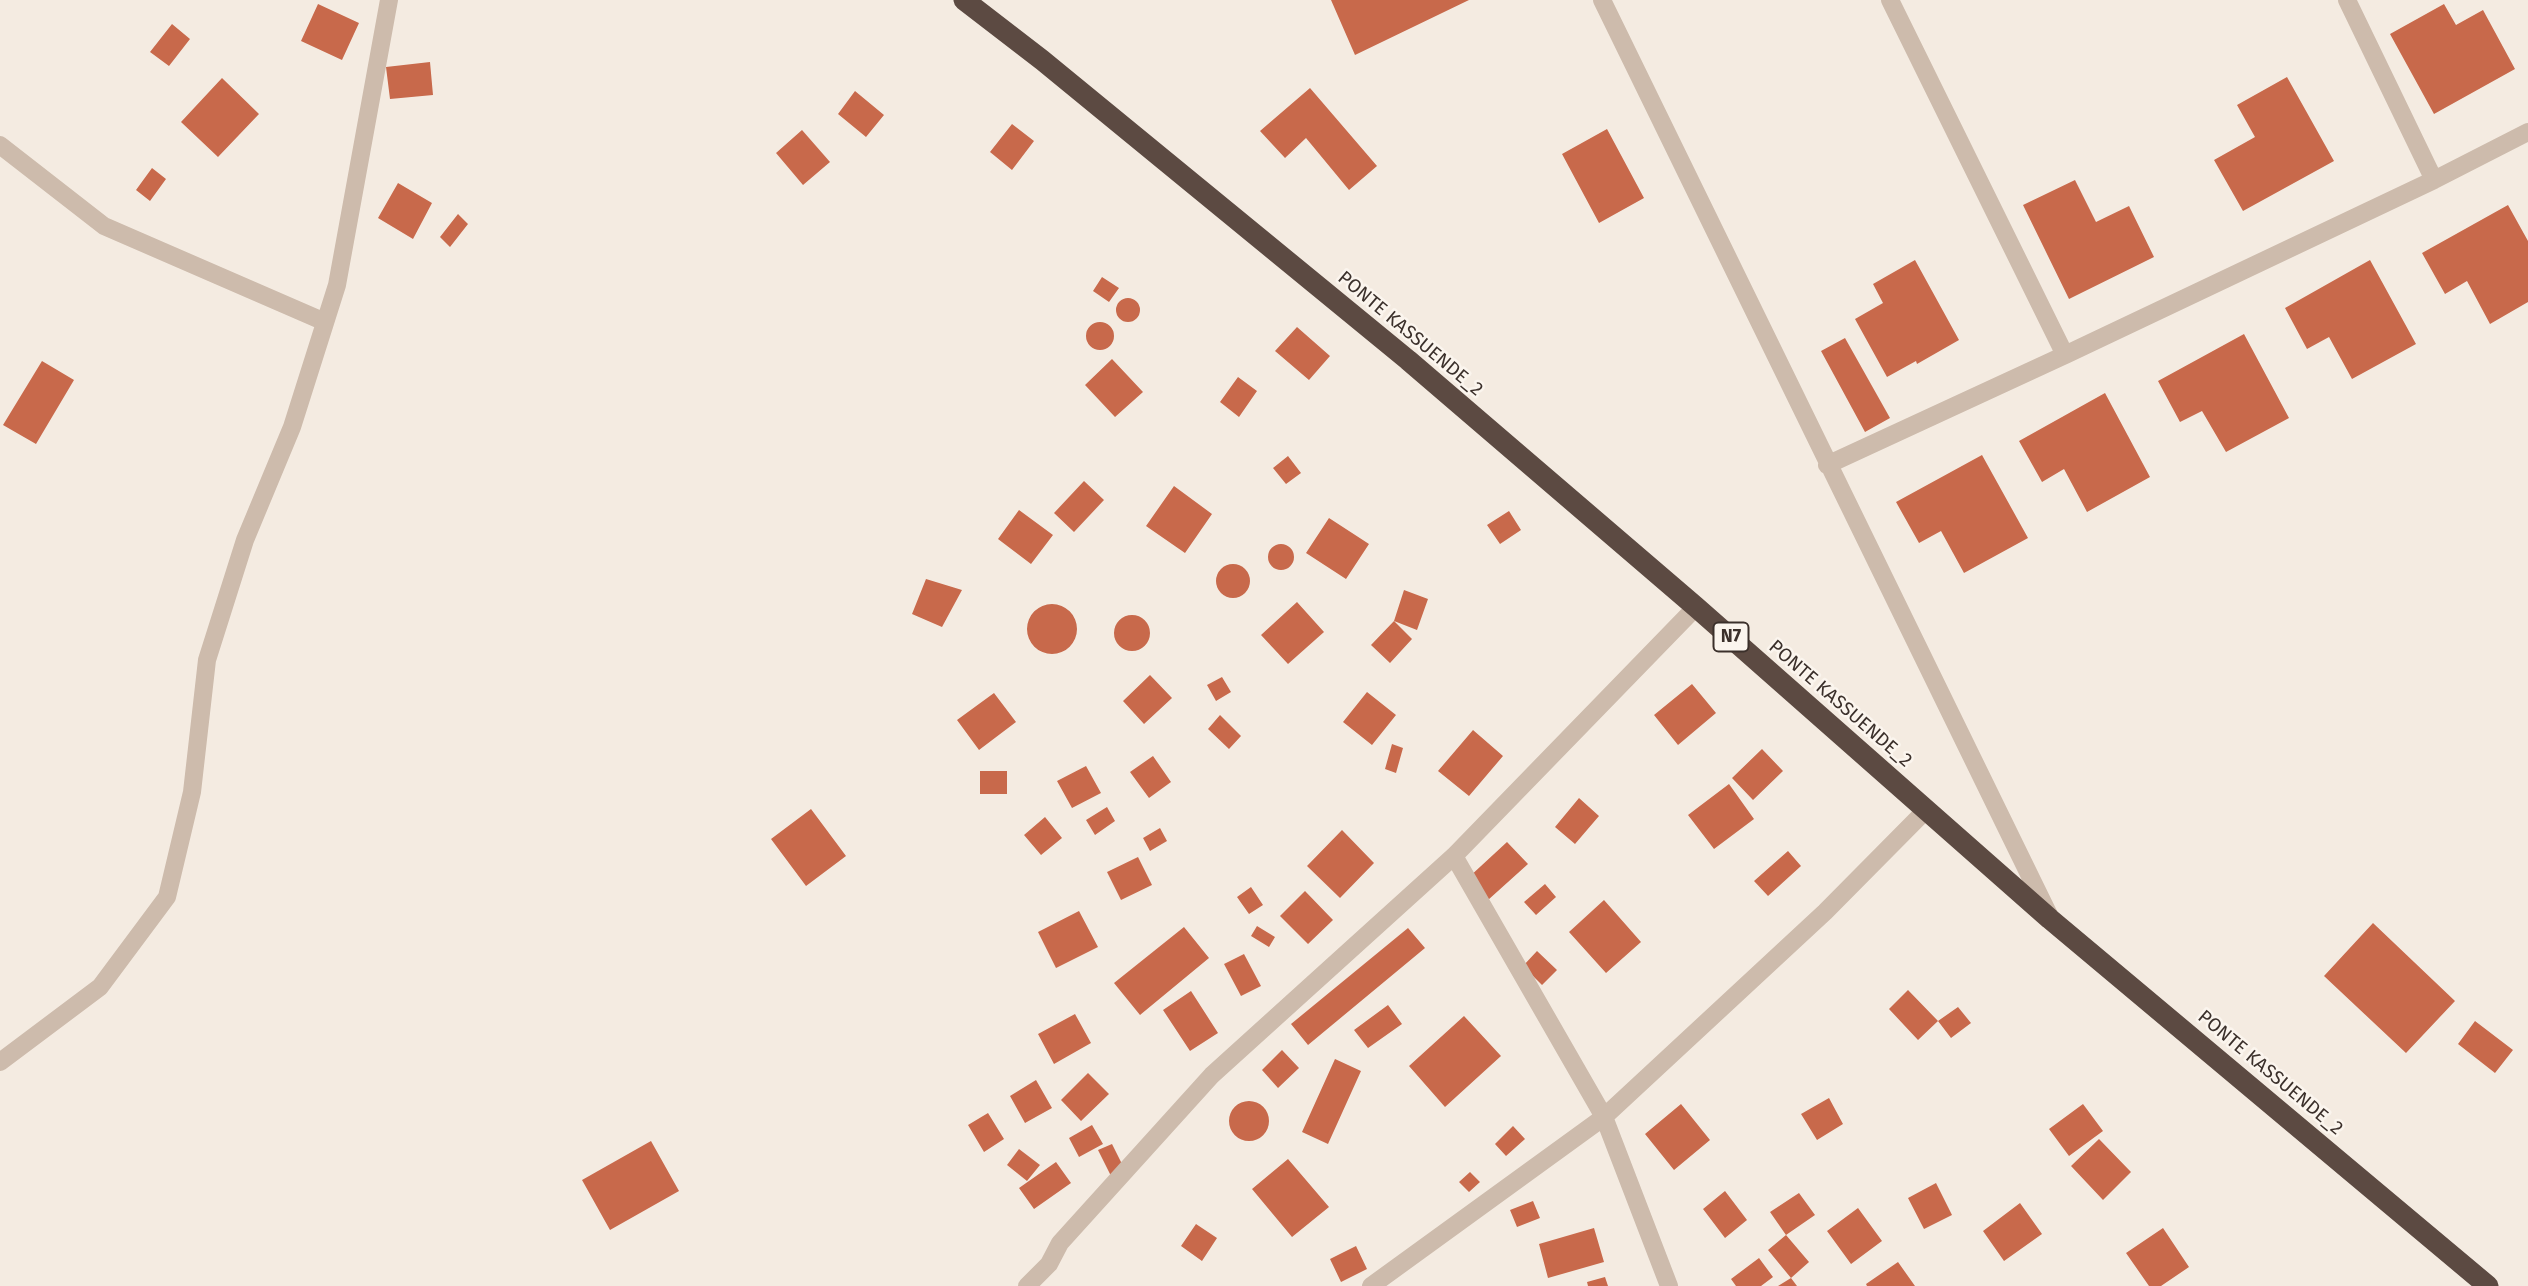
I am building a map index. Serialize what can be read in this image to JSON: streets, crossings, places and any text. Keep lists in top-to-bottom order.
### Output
{
  "streets": {
    "highway": ["PONTE KASSUENDE_2", "N7"]
  }
}
